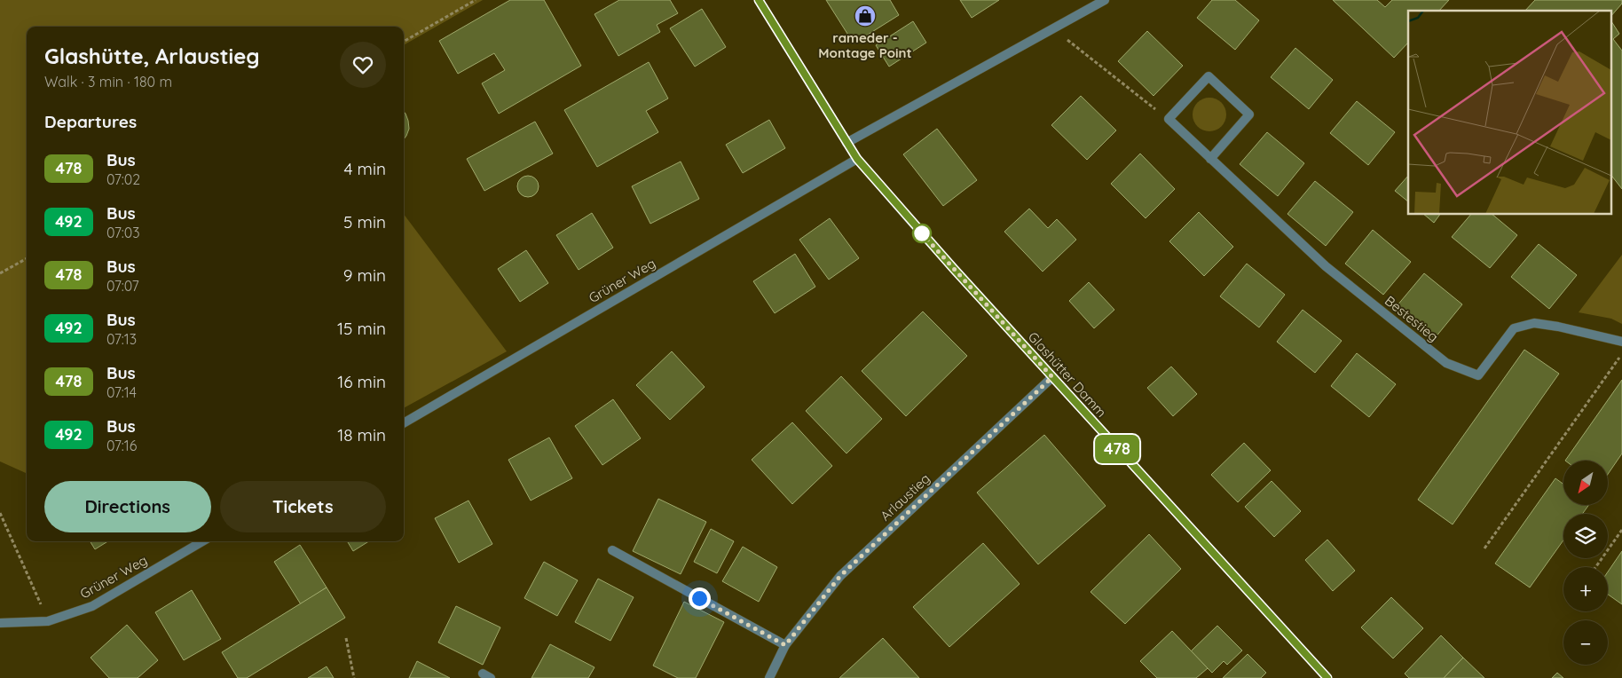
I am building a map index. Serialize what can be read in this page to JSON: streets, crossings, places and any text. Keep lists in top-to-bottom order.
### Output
{
  "streets": {
    "street": [
      "Grüner Weg",
      "Bestestieg",
      "Glashütter Damm",
      "Arlaustieg"
    ]
  },
  "crossings": [
    ["Grüner Weg", "Glashütter Damm"],
    ["Glashütter Damm", "Arlaustieg"]
  ],
  "places": {
    "shop": ["rameder - Montage Point"]
  },
  "lines": ["bus line 478"],
  "north": "bottom left",
  "page": {
    "on_map": "478",
    "heading": [
      ["Glashütte, Arlaustieg", "Walk · 3 min · 180 m"],
      "Departures"
    ],
    "list": [
      {
        "mark": "478",
        "name": "Bus",
        "note": "07:02",
        "value": "4 min"
      },
      {
        "mark": "492",
        "name": "Bus",
        "note": "07:03",
        "value": "5 min"
      },
      {
        "mark": "478",
        "name": "Bus",
        "note": "07:07",
        "value": "9 min"
      },
      {
        "mark": "492",
        "name": "Bus",
        "note": "07:13",
        "value": "15 min"
      },
      {
        "mark": "478",
        "name": "Bus",
        "note": "07:14",
        "value": "16 min"
      },
      {
        "mark": "492",
        "name": "Bus",
        "note": "07:16",
        "value": "18 min"
      }
    ],
    "map_buttons": ["+", "−"],
    "buttons": ["Directions", "Tickets"]
  }
}
